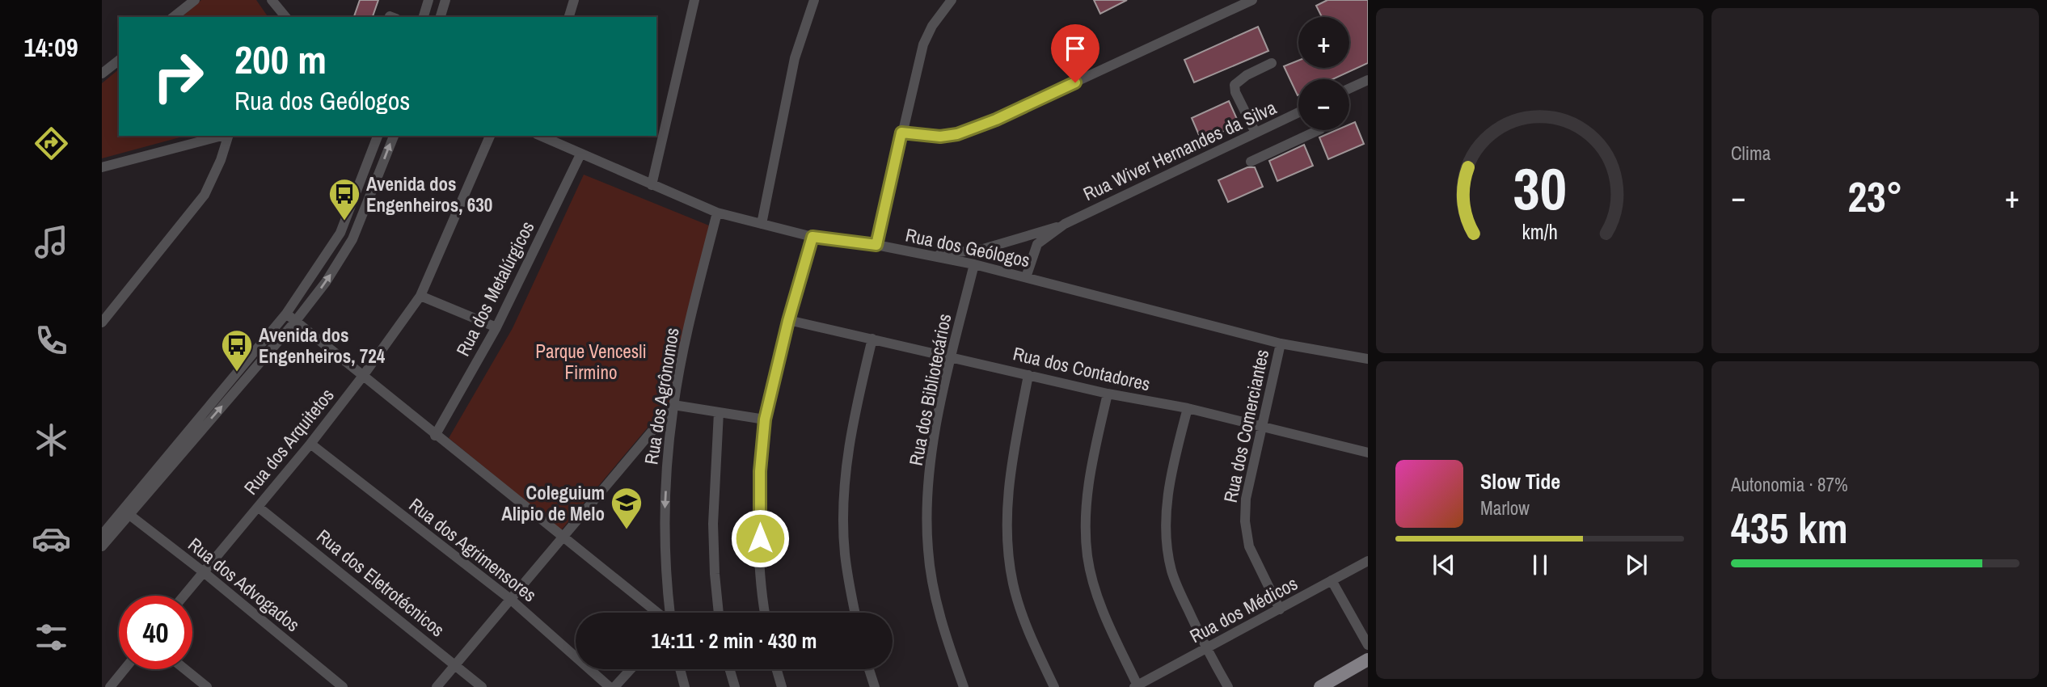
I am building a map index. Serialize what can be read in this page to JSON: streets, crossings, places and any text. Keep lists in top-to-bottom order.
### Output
{
  "streets": {
    "street": [
      "Rua Wiver Hernandes da Silva",
      "Rua dos Geólogos",
      "Rua dos Metalúrgicos",
      "Rua dos Contadores",
      "Rua dos Bibliotecários",
      "Rua dos Agrônomos",
      "Rua dos Comerciantes",
      "Rua dos Arquitetos",
      "Rua dos Agrimensores",
      "Rua dos Eletrotécnicos",
      "Rua dos Advogados",
      "Rua dos Médicos"
    ]
  },
  "crossings": [
    ["Rua Wiver Hernandes da Silva", "Rua dos Geólogos"],
    ["Rua dos Geólogos", "Rua dos Metalúrgicos"],
    ["Rua dos Geólogos", "Rua dos Bibliotecários"],
    ["Rua dos Geólogos", "Rua dos Agrônomos"],
    ["Rua dos Geólogos", "Rua dos Comerciantes"],
    ["Rua dos Contadores", "Rua dos Bibliotecários"],
    ["Rua dos Contadores", "Rua dos Comerciantes"],
    ["Rua dos Comerciantes", "Rua dos Médicos"],
    ["Rua dos Arquitetos", "Rua dos Agrimensores"],
    ["Rua dos Arquitetos", "Rua dos Eletrotécnicos"],
    ["Rua dos Arquitetos", "Rua dos Advogados"]
  ],
  "parks": ["Parque Vencesli Firmino"],
  "places": {
    "bus stop": ["Avenida dos Engenheiros, 630", "Avenida dos Engenheiros, 724"],
    "school or university": ["Coleguium Alipio de Melo"]
  },
  "page": {
    "tabs": "14:09",
    "tile": [
      "Clima",
      ["Autonomia · 87%", "435 km"]
    ],
    "map_buttons": ["+", "−"],
    "turn": ["200 m", "Rua dos Geólogos"],
    "heat": ["−", "23°", "+"],
    "song": ["Slow Tide", "Marlow"],
    "limit": "40",
    "trip": "14:11 · 2 min · 430 m",
    "gauge": ["30", "km/h"]
  }
}
